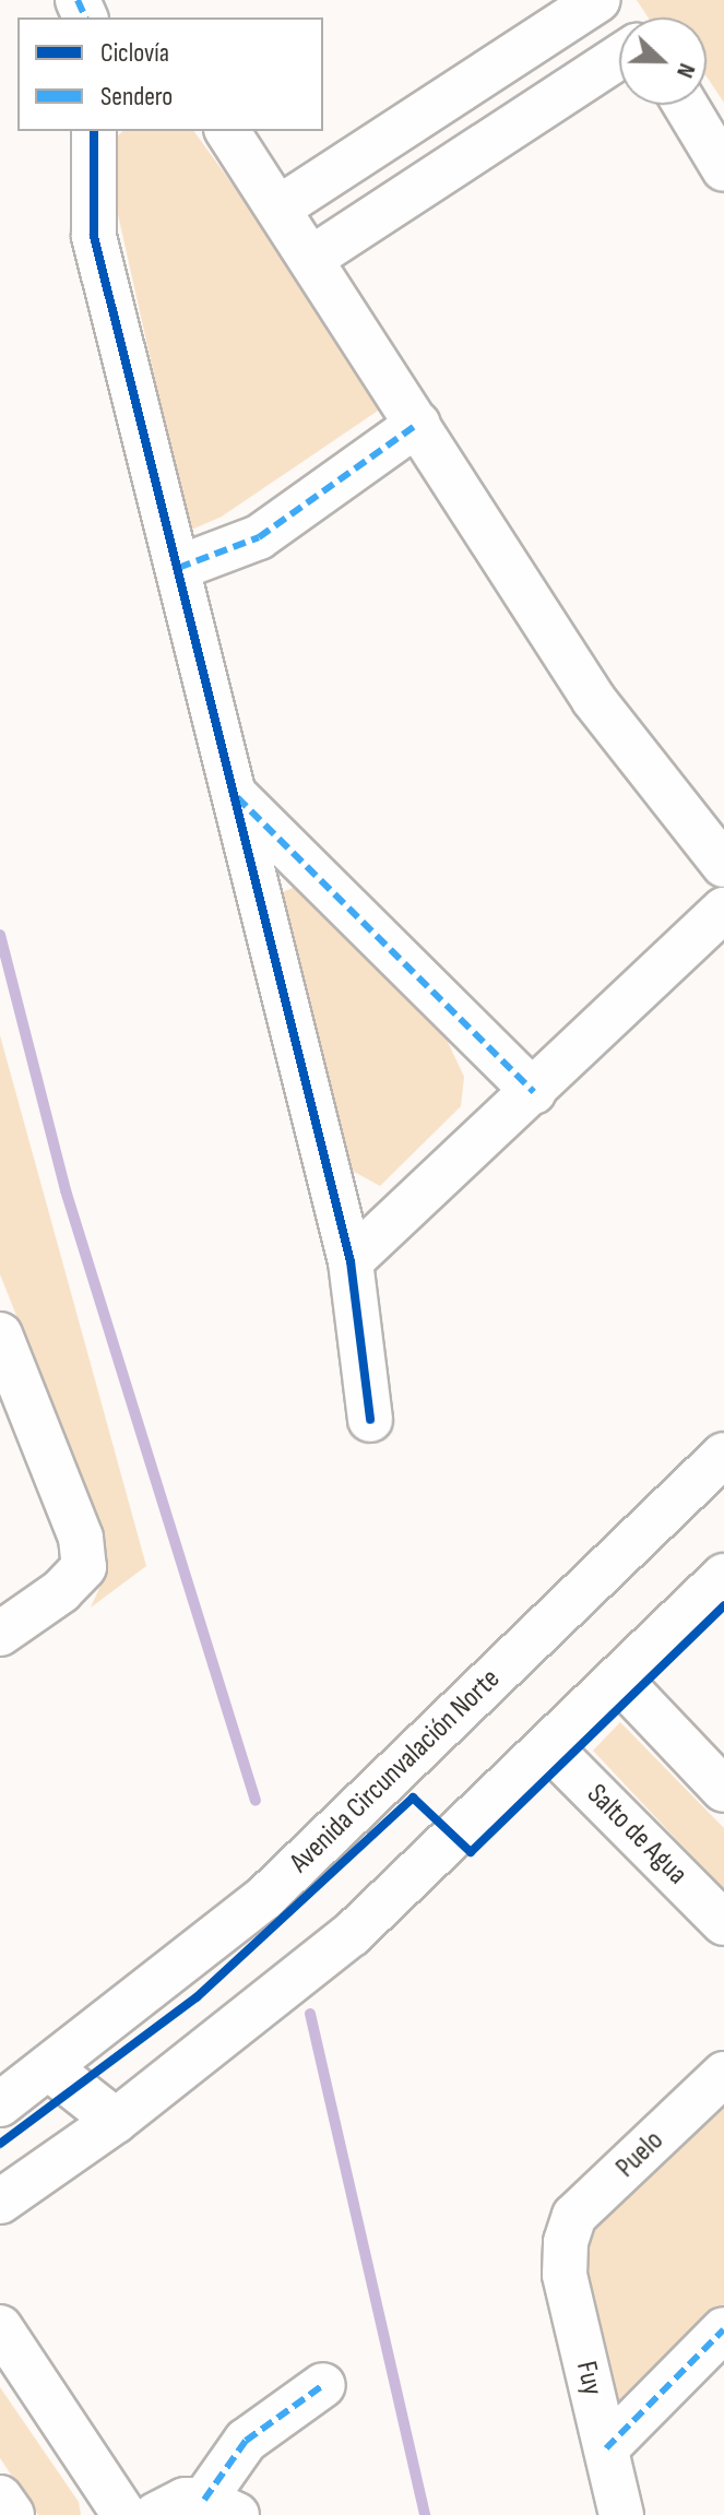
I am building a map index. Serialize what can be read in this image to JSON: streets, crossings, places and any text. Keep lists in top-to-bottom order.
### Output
{
  "streets": {
    "street": [
      "Avenida Circunvalación Norte",
      "Salto de Agua",
      "Puelo",
      "Fuy"
    ]
  },
  "crossings": [
    ["Puelo", "Fuy"]
  ],
  "legend": ["Ciclovía", "Sendero"],
  "north": "right"
}
